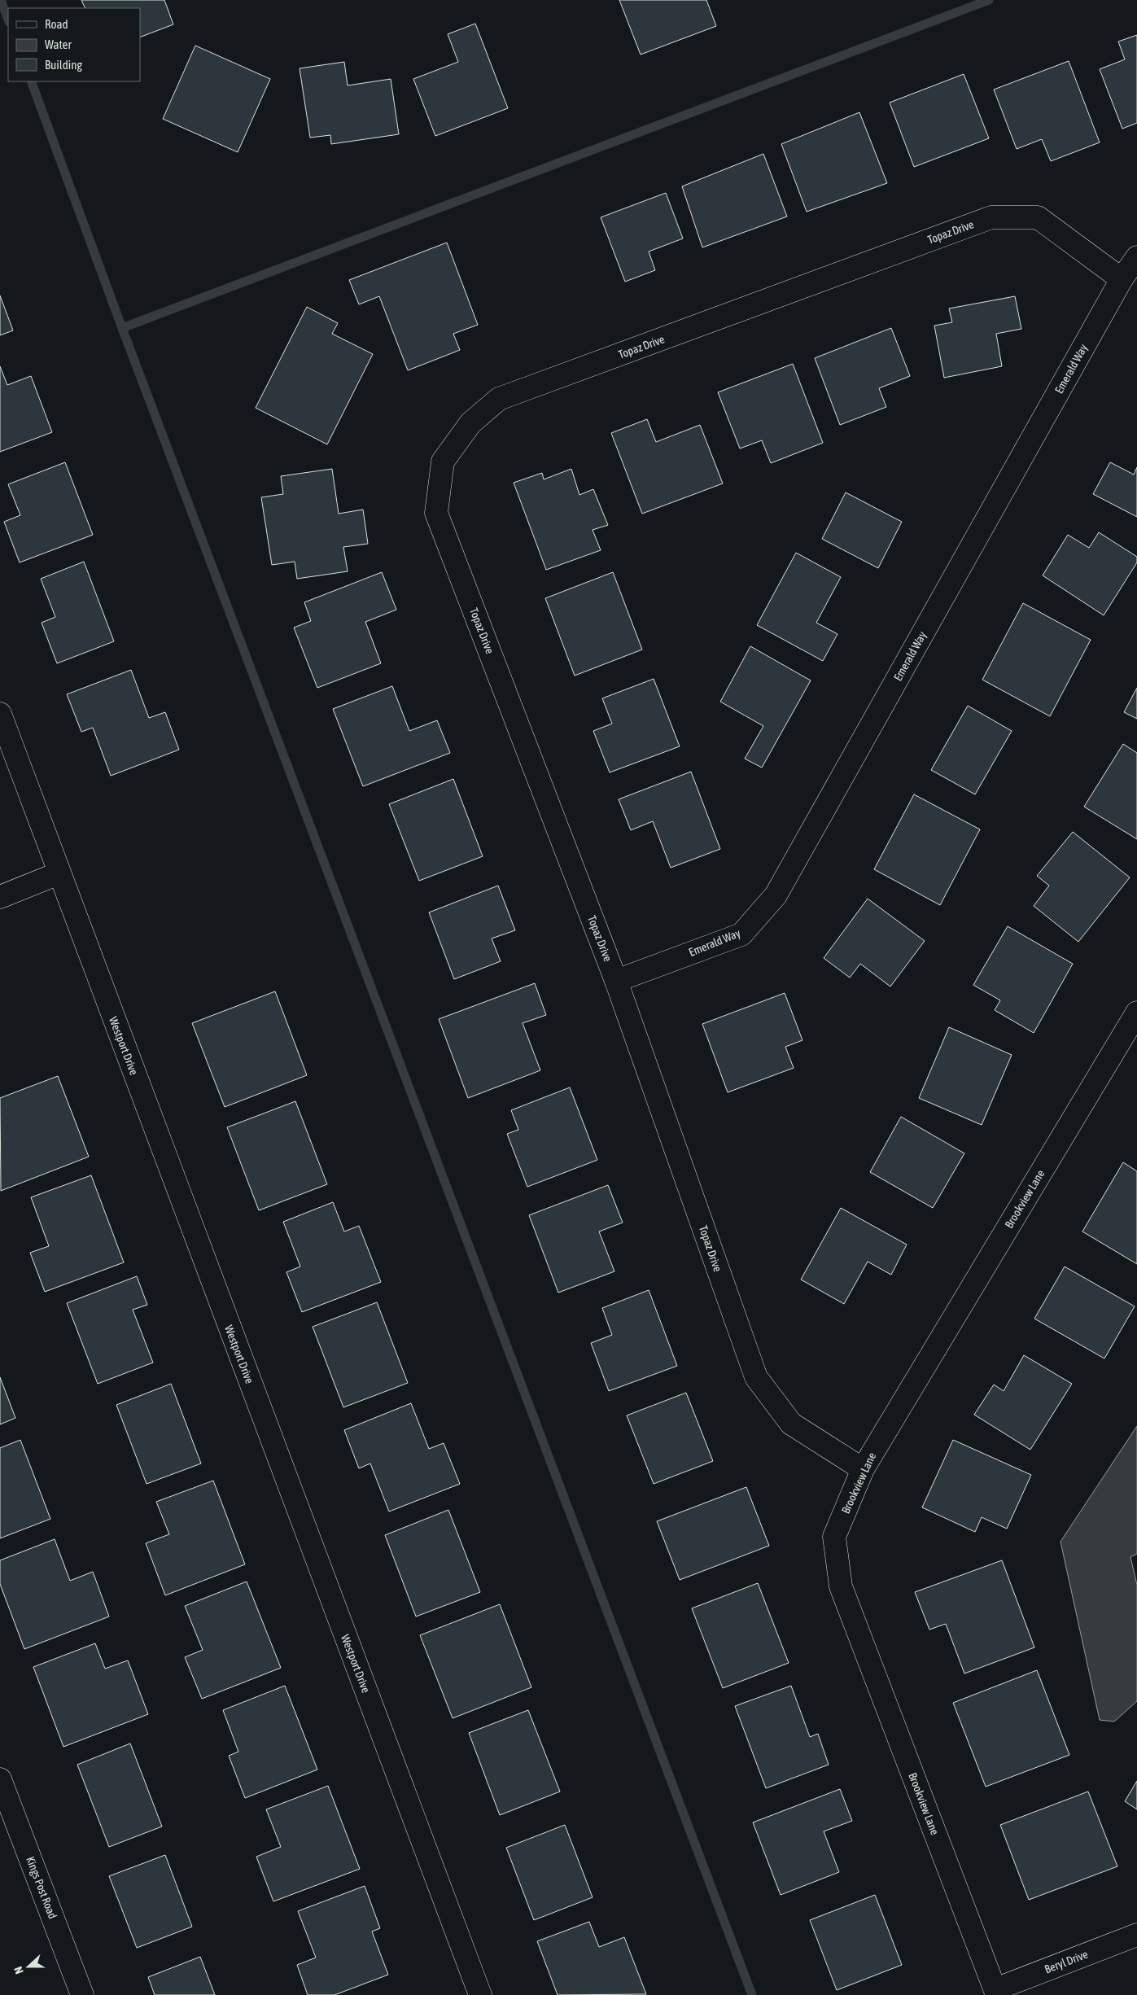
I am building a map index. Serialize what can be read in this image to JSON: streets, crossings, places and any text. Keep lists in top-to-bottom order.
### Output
{
  "streets": {
    "street": [
      "Topaz Drive",
      "Emerald Way",
      "Westport Drive",
      "Brookview Lane",
      "Kings Post Road",
      "Beryl Drive"
    ]
  },
  "crossings": [
    ["Topaz Drive", "Emerald Way"],
    ["Topaz Drive", "Brookview Lane"],
    ["Brookview Lane", "Beryl Drive"]
  ],
  "legend": ["Road", "Water", "Building"],
  "north": "left"
}
